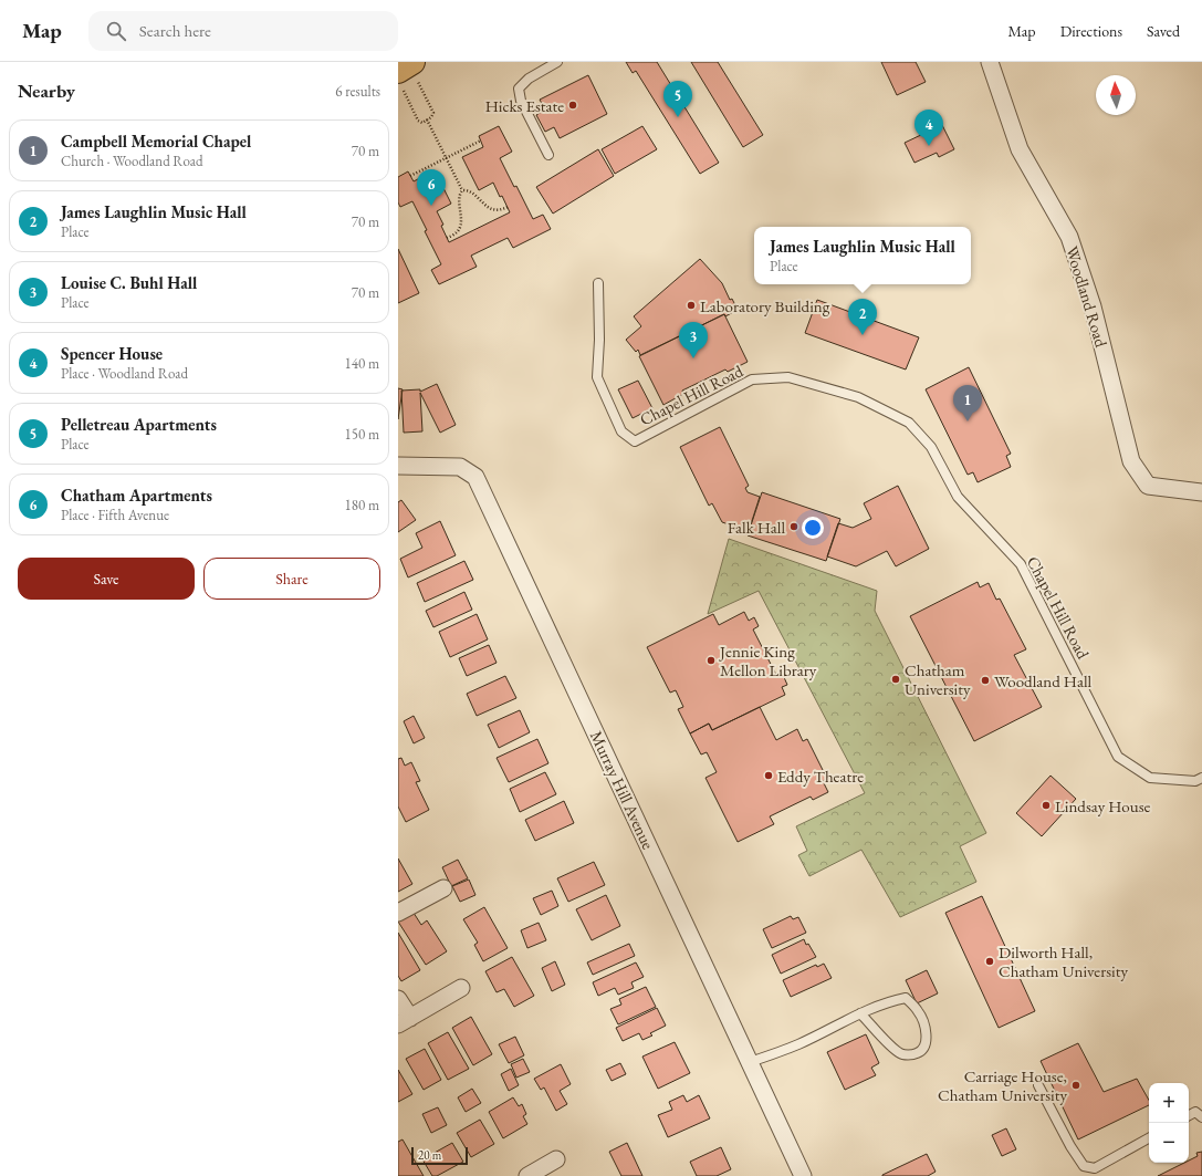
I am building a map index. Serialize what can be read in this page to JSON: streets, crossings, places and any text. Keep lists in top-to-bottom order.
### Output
{
  "streets": {
    "street": ["Woodland Road", "Murray Hill Avenue"],
    "lane": ["Chapel Hill Road"]
  },
  "places": [
    "Hicks Estate",
    "Laboratory Building",
    "Falk Hall",
    "Jennie King Mellon Library",
    "Chatham University",
    "Woodland Hall",
    "Eddy Theatre",
    "Lindsay House",
    "Dilworth Hall, Chatham University",
    "Carriage House, Chatham University"
  ],
  "scale_bar": "20 m",
  "north": "top",
  "page": {
    "header": "Map",
    "search": "Search here",
    "nav": ["Map", "Directions", "Saved"],
    "heading": ["Nearby", "6 results"],
    "pins": [
      "5",
      "4",
      "6",
      "2",
      "3",
      "1"
    ],
    "list": [
      {
        "mark": "1",
        "name": "Campbell Memorial Chapel",
        "note": "Church · Woodland Road",
        "value": "70 m"
      },
      {
        "mark": "2",
        "name": "James Laughlin Music Hall",
        "note": "Place",
        "value": "70 m"
      },
      {
        "mark": "3",
        "name": "Louise C. Buhl Hall",
        "note": "Place",
        "value": "70 m"
      },
      {
        "mark": "4",
        "name": "Spencer House",
        "note": "Place · Woodland Road",
        "value": "140 m"
      },
      {
        "mark": "5",
        "name": "Pelletreau Apartments",
        "note": "Place",
        "value": "150 m"
      },
      {
        "mark": "6",
        "name": "Chatham Apartments",
        "note": "Place · Fifth Avenue",
        "value": "180 m"
      }
    ],
    "popup": ["James Laughlin Music Hall", "Place"],
    "buttons": ["Save", "Share"],
    "map_buttons": ["+", "−"],
    "scale": "20 m"
  }
}
